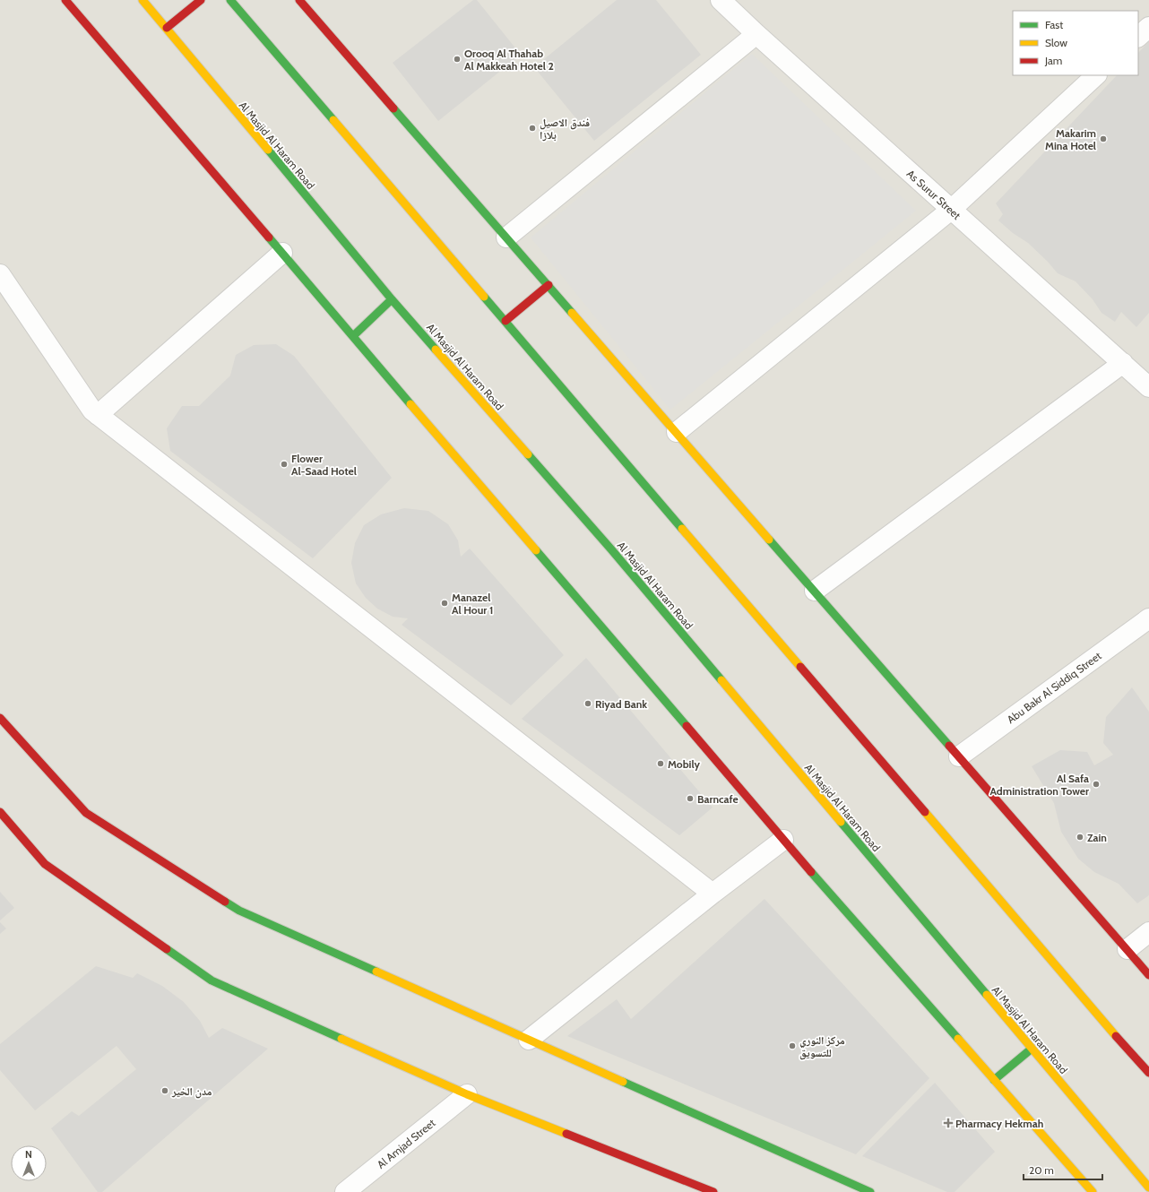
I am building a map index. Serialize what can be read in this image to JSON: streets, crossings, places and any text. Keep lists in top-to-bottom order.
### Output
{
  "streets": {
    "street": [
      "Al Masjid Al Haram Road",
      "As Surur Street",
      "Abu Bakr Al Siddiq Street",
      "Al Amjad Street"
    ]
  },
  "places": {
    "other": [
      "Orooq Al Thahab Al Makkeah Hotel 2",
      "فندق الاصيل بلازا",
      "Makarim Mina Hotel",
      "Flower Al-Saad Hotel",
      "Manazel Al Hour 1",
      "Riyad Bank",
      "Mobily",
      "Al Safa Administration Tower",
      "Barncafe",
      "Zain",
      "مركز النوري للتسويق",
      "مدن الخير"
    ],
    "health": ["Pharmacy Hekmah"]
  },
  "legend": ["Fast", "Slow", "Jam"],
  "scale_bar": "20 m",
  "north": "top"
}
